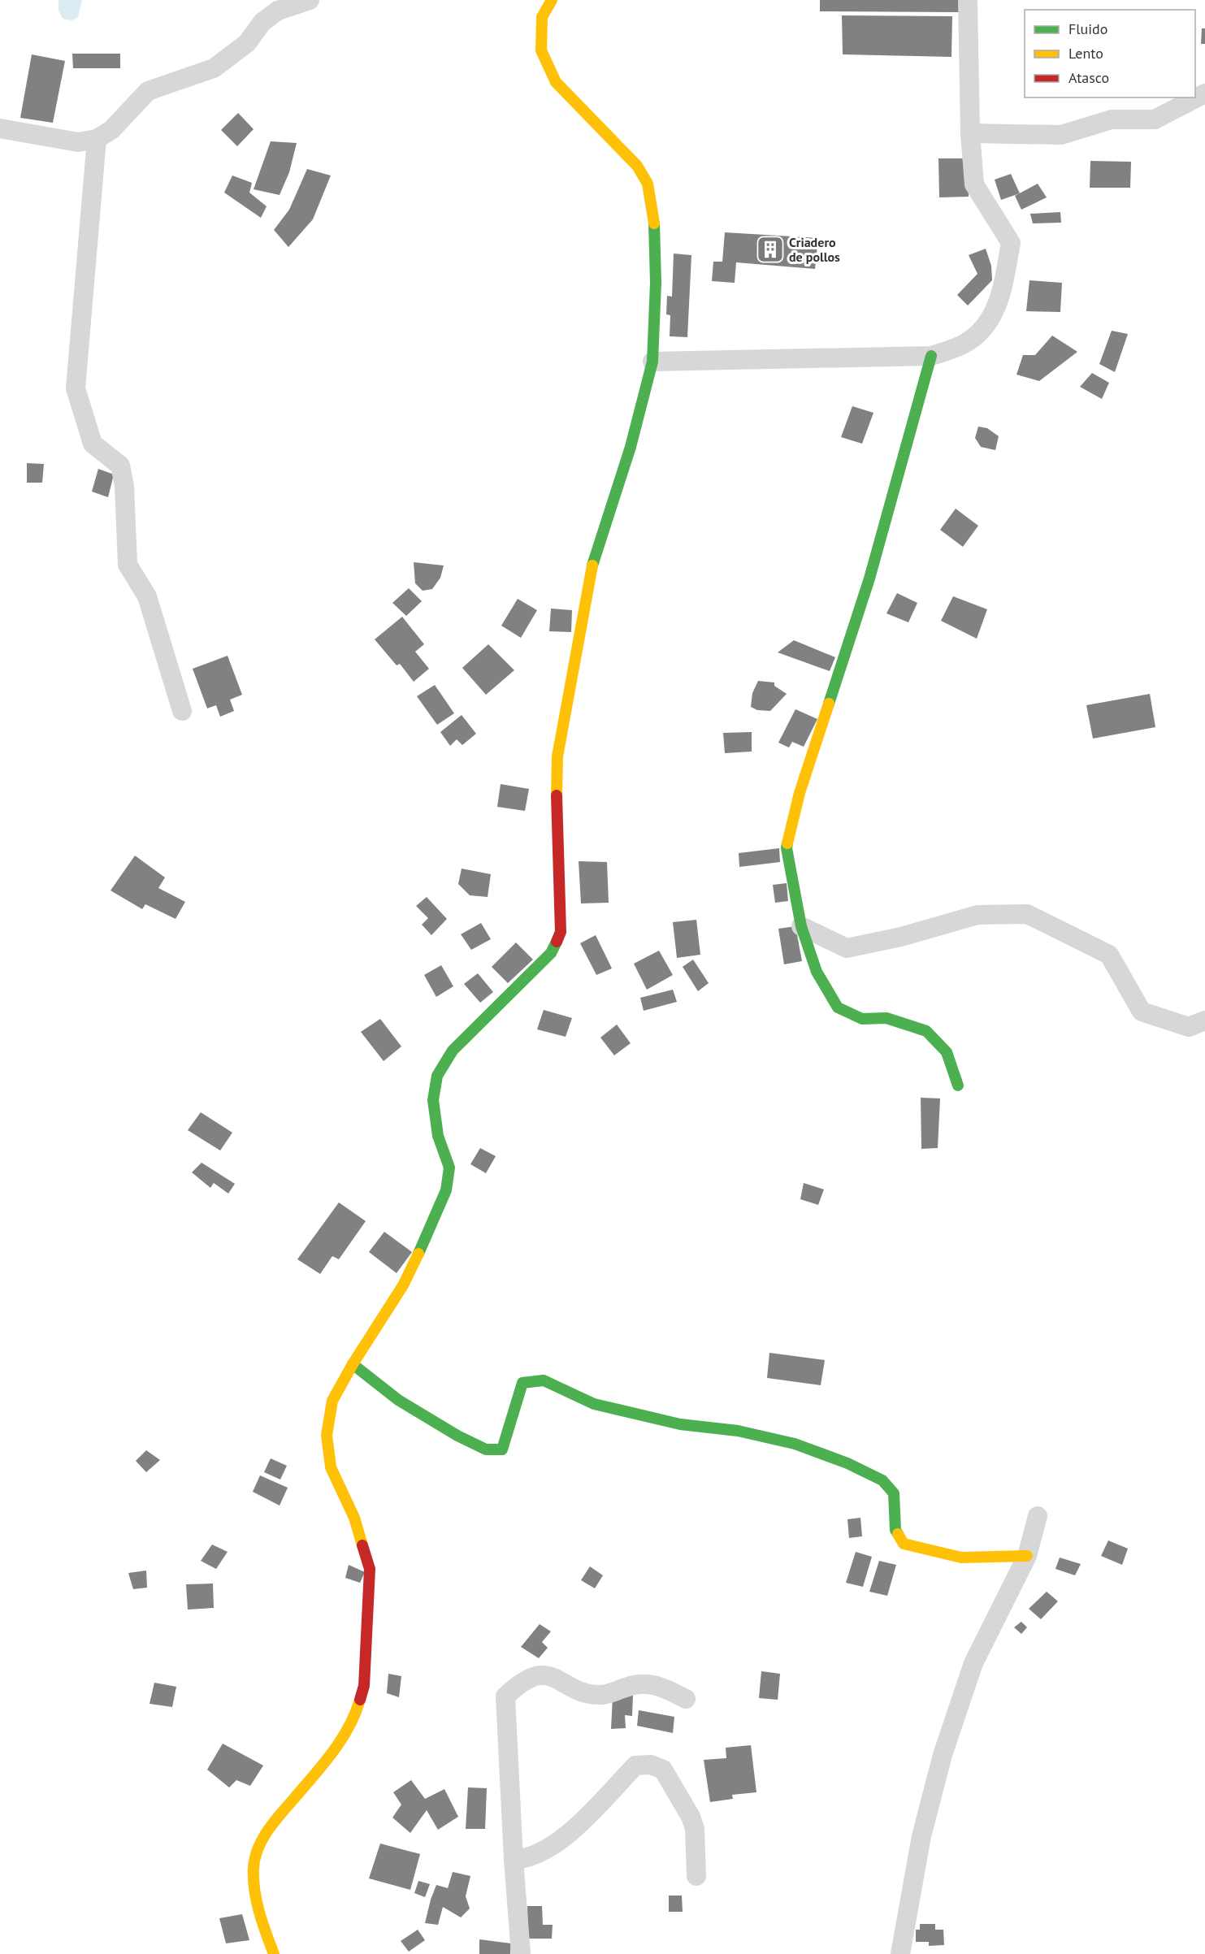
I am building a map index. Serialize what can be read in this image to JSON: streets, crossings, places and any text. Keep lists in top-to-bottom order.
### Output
{
  "places": {
    "building": ["Criadero de pollos"]
  },
  "legend": ["Fluido", "Lento", "Atasco"]
}
